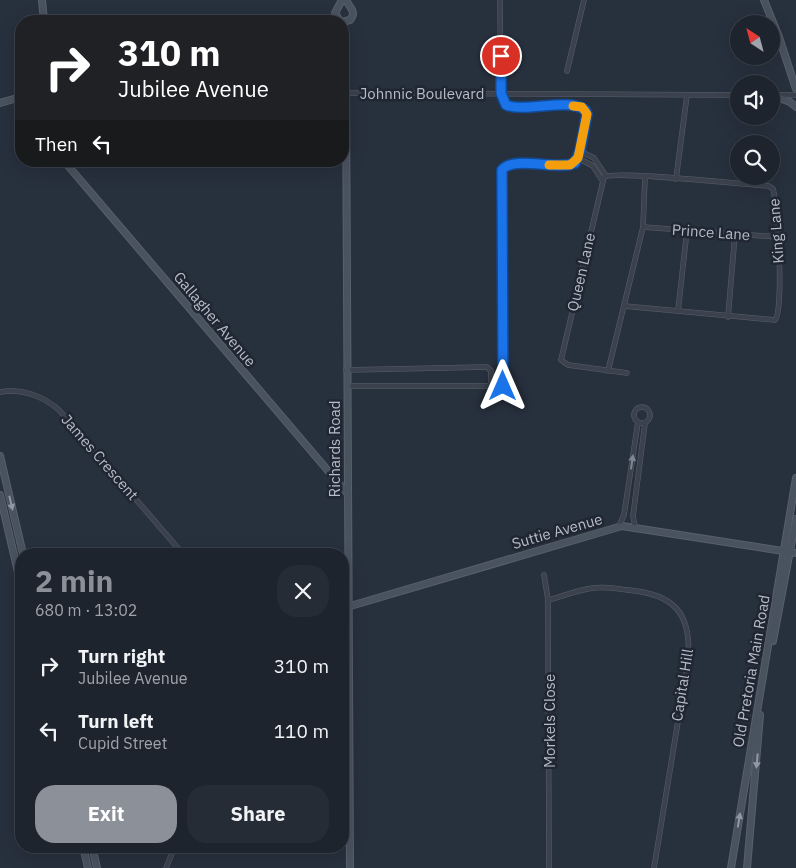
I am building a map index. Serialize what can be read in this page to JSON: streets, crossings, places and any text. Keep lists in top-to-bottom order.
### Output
{
  "streets": {
    "street": [
      "Johnnic Boulevard",
      "King Lane",
      "Prince Lane",
      "Queen Lane",
      "Gallagher Avenue",
      "Richards Road",
      "James Crescent",
      "Suttie Avenue",
      "Old Pretoria Main Road",
      "Capital Hill",
      "Morkels Close"
    ]
  },
  "crossings": [
    ["King Lane", "Prince Lane"],
    ["Gallagher Avenue", "Richards Road"],
    ["Suttie Avenue", "Old Pretoria Main Road"],
    ["Capital Hill", "Morkels Close"]
  ],
  "north": "top left",
  "page": {
    "turn": ["310 m", "Jubilee Avenue"],
    "then": "Then",
    "heading": ["2 min", "680 m · 13:02"],
    "list": [
      {
        "name": "Turn right",
        "note": "Jubilee Avenue",
        "value": "310 m"
      },
      {
        "name": "Turn left",
        "note": "Cupid Street",
        "value": "110 m"
      }
    ],
    "buttons": ["Exit", "Share"]
  }
}
